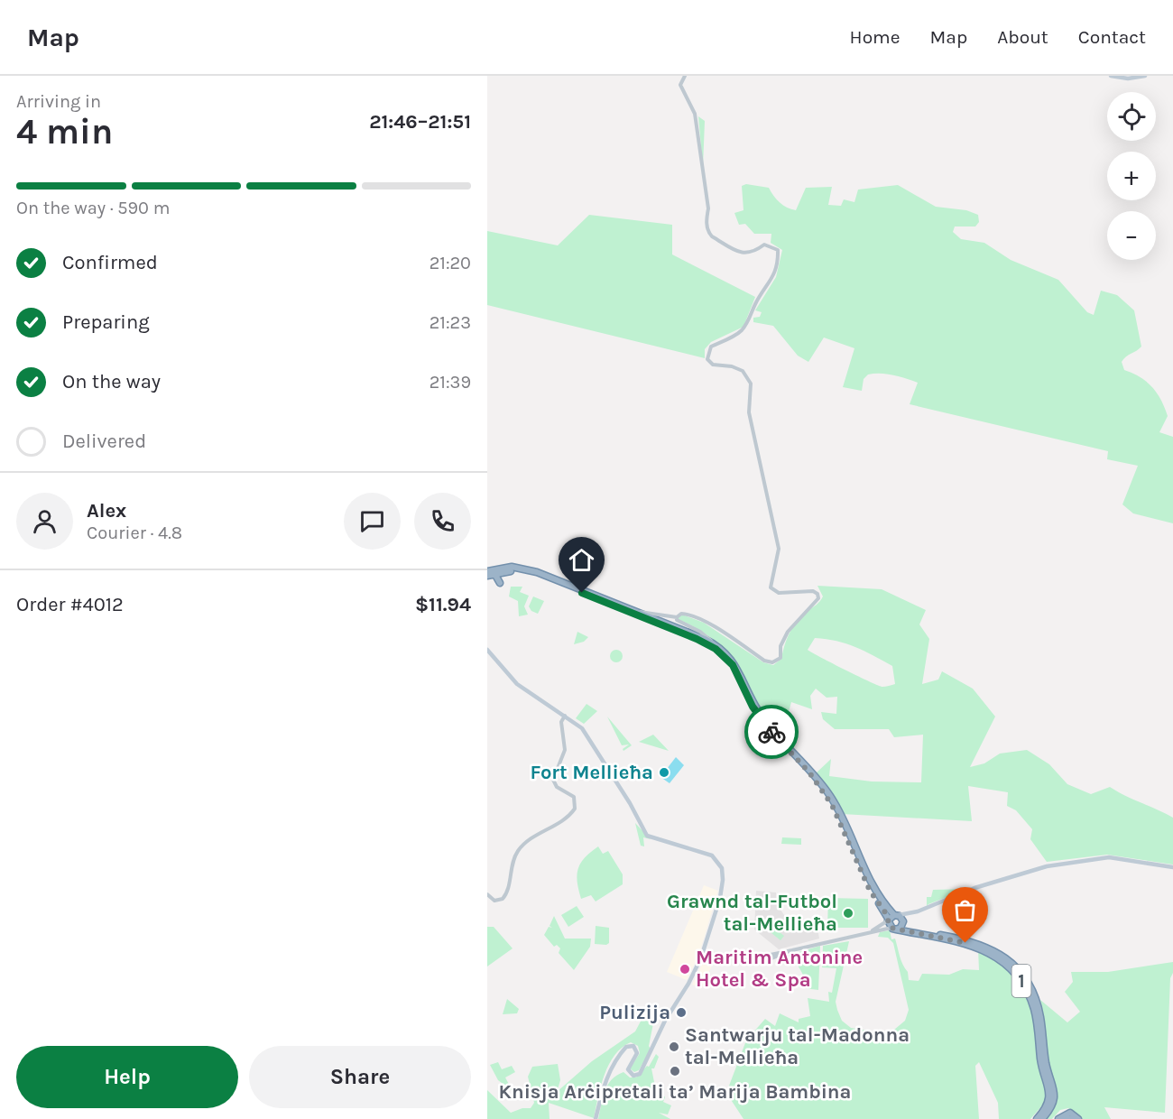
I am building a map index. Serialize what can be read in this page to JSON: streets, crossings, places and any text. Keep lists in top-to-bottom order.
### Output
{
  "streets": {
    "highway": ["1"]
  },
  "places": [
    "Fort Mellieħa",
    "Grawnd tal-Futbol tal-Mellieħa",
    "Maritim Antonine Hotel & Spa",
    "Pulizija",
    "Santwarju tal-Madonna tal-Mellieħa",
    "Knisja Arċipretali ta’ Marija Bambina"
  ],
  "page": {
    "header": "Map",
    "nav": [
      "Home",
      "Map",
      "About",
      "Contact"
    ],
    "heading": ["4 min", "Arriving in", "21:46–21:51"],
    "panel": [
      "Alex",
      "Courier · 4.8",
      "Order #4012",
      "$11.94"
    ],
    "map_buttons": ["+", "−"],
    "bar": "On the way · 590 m",
    "list": [
      ["Confirmed", "21:20"],
      ["Preparing", "21:23"],
      ["On the way", "21:39"],
      "Delivered"
    ],
    "buttons": ["Help", "Share"]
  }
}
